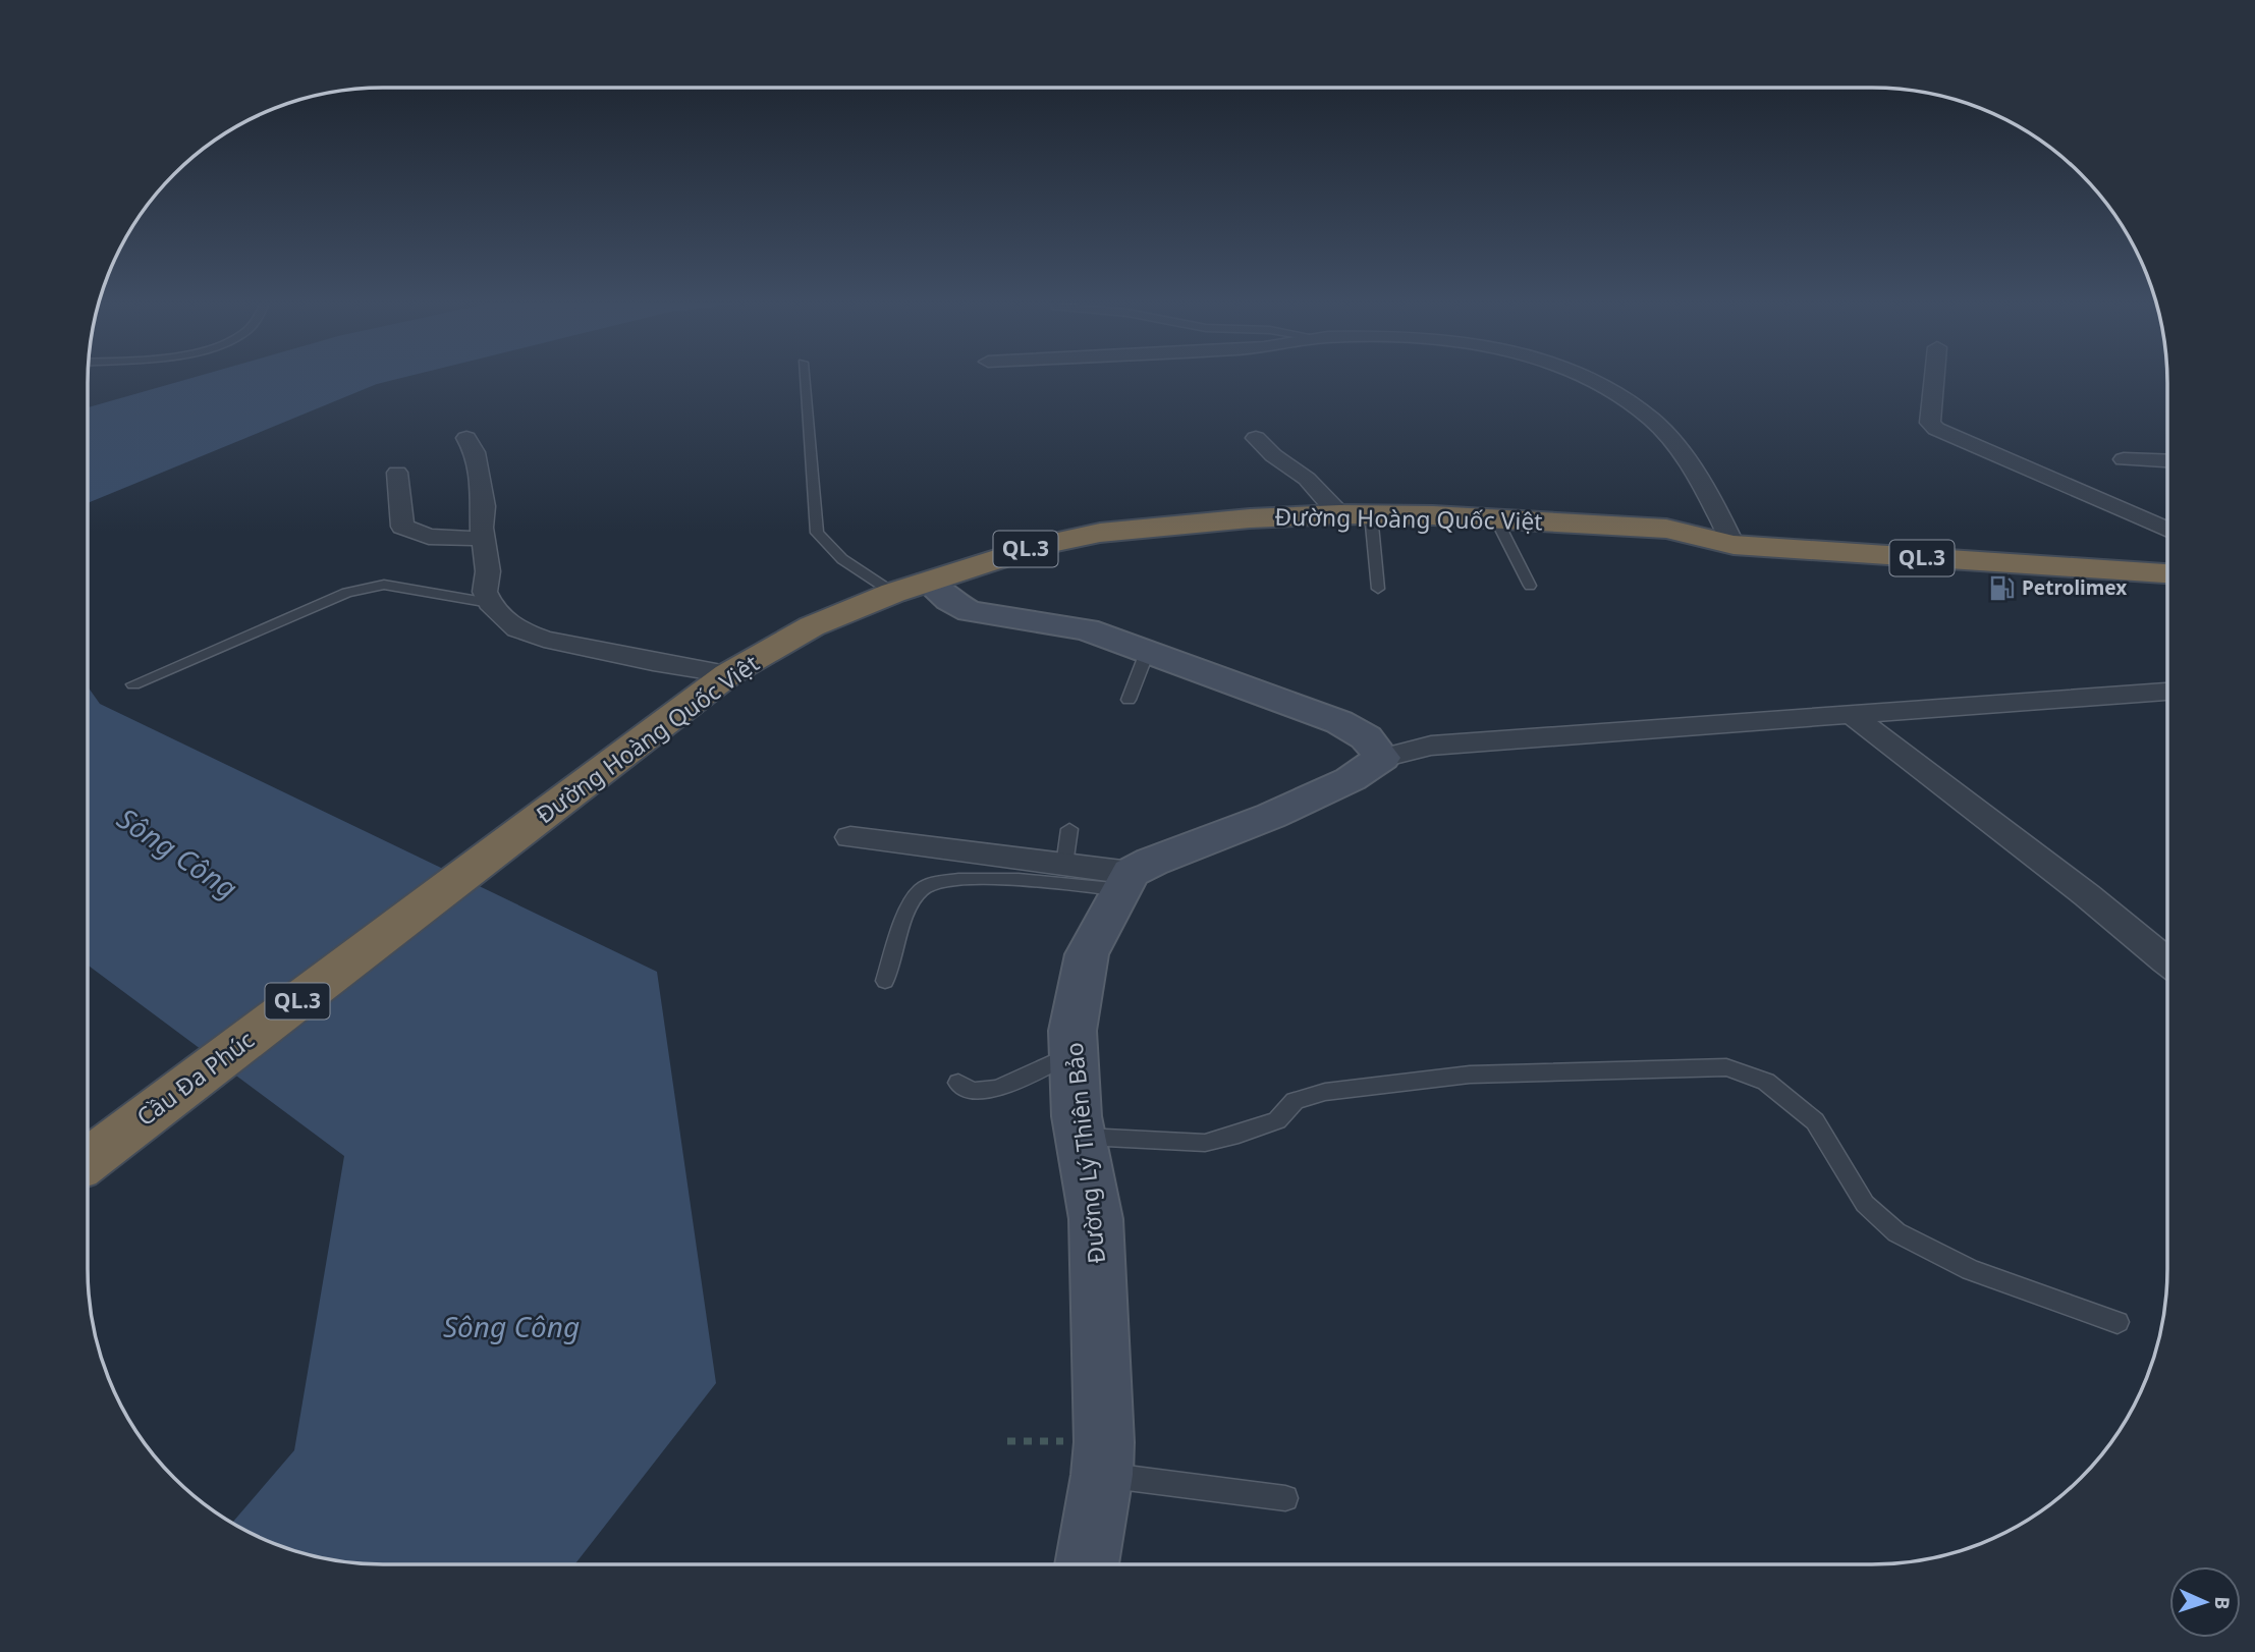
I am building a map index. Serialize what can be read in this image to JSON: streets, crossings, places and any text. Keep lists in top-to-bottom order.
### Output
{
  "streets": {
    "highway": ["Đường Hoàng Quốc Việt", "QL.3", "Cầu Đa Phúc"],
    "main road": ["Đường Lý Thiên Bảo"]
  },
  "crossings": [
    ["Đường Hoàng Quốc Việt", "Cầu Đa Phúc"]
  ],
  "water": ["Sông Công"],
  "places": {
    "fuel station": ["Petrolimex"]
  },
  "north": "right"
}
